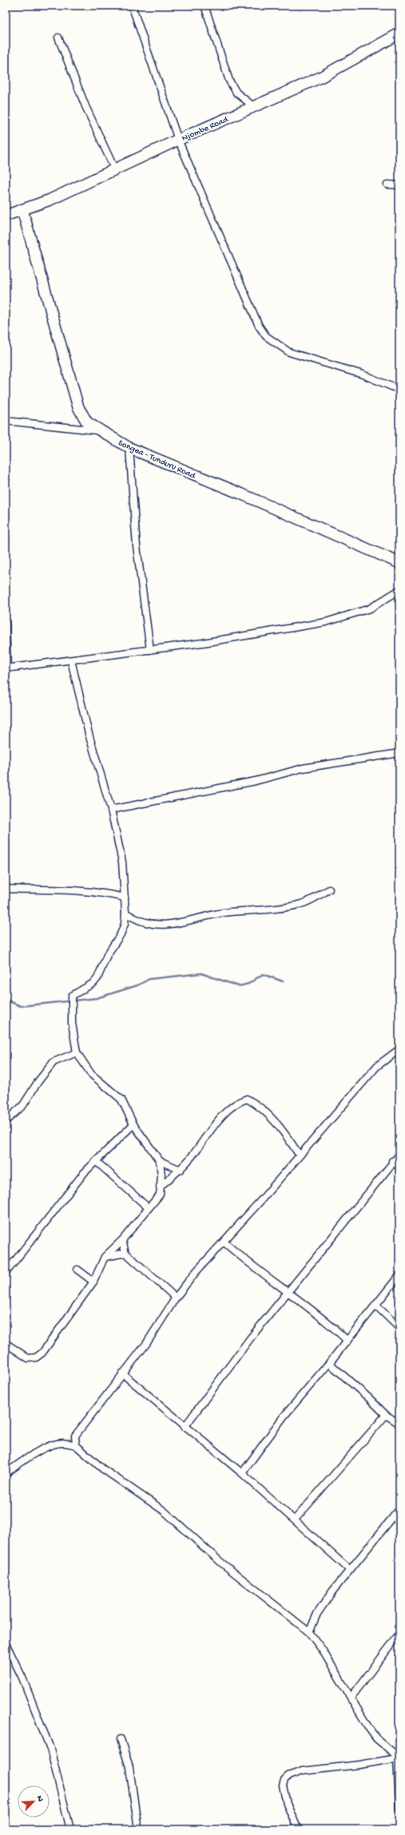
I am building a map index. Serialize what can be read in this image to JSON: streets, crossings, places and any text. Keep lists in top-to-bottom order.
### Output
{
  "streets": {
    "highway": ["Njombe Road", "Songea - Tunduru Road"]
  },
  "crossings": [
    ["Njombe Road", "Songea - Tunduru Road"]
  ],
  "north": "top right"
}
